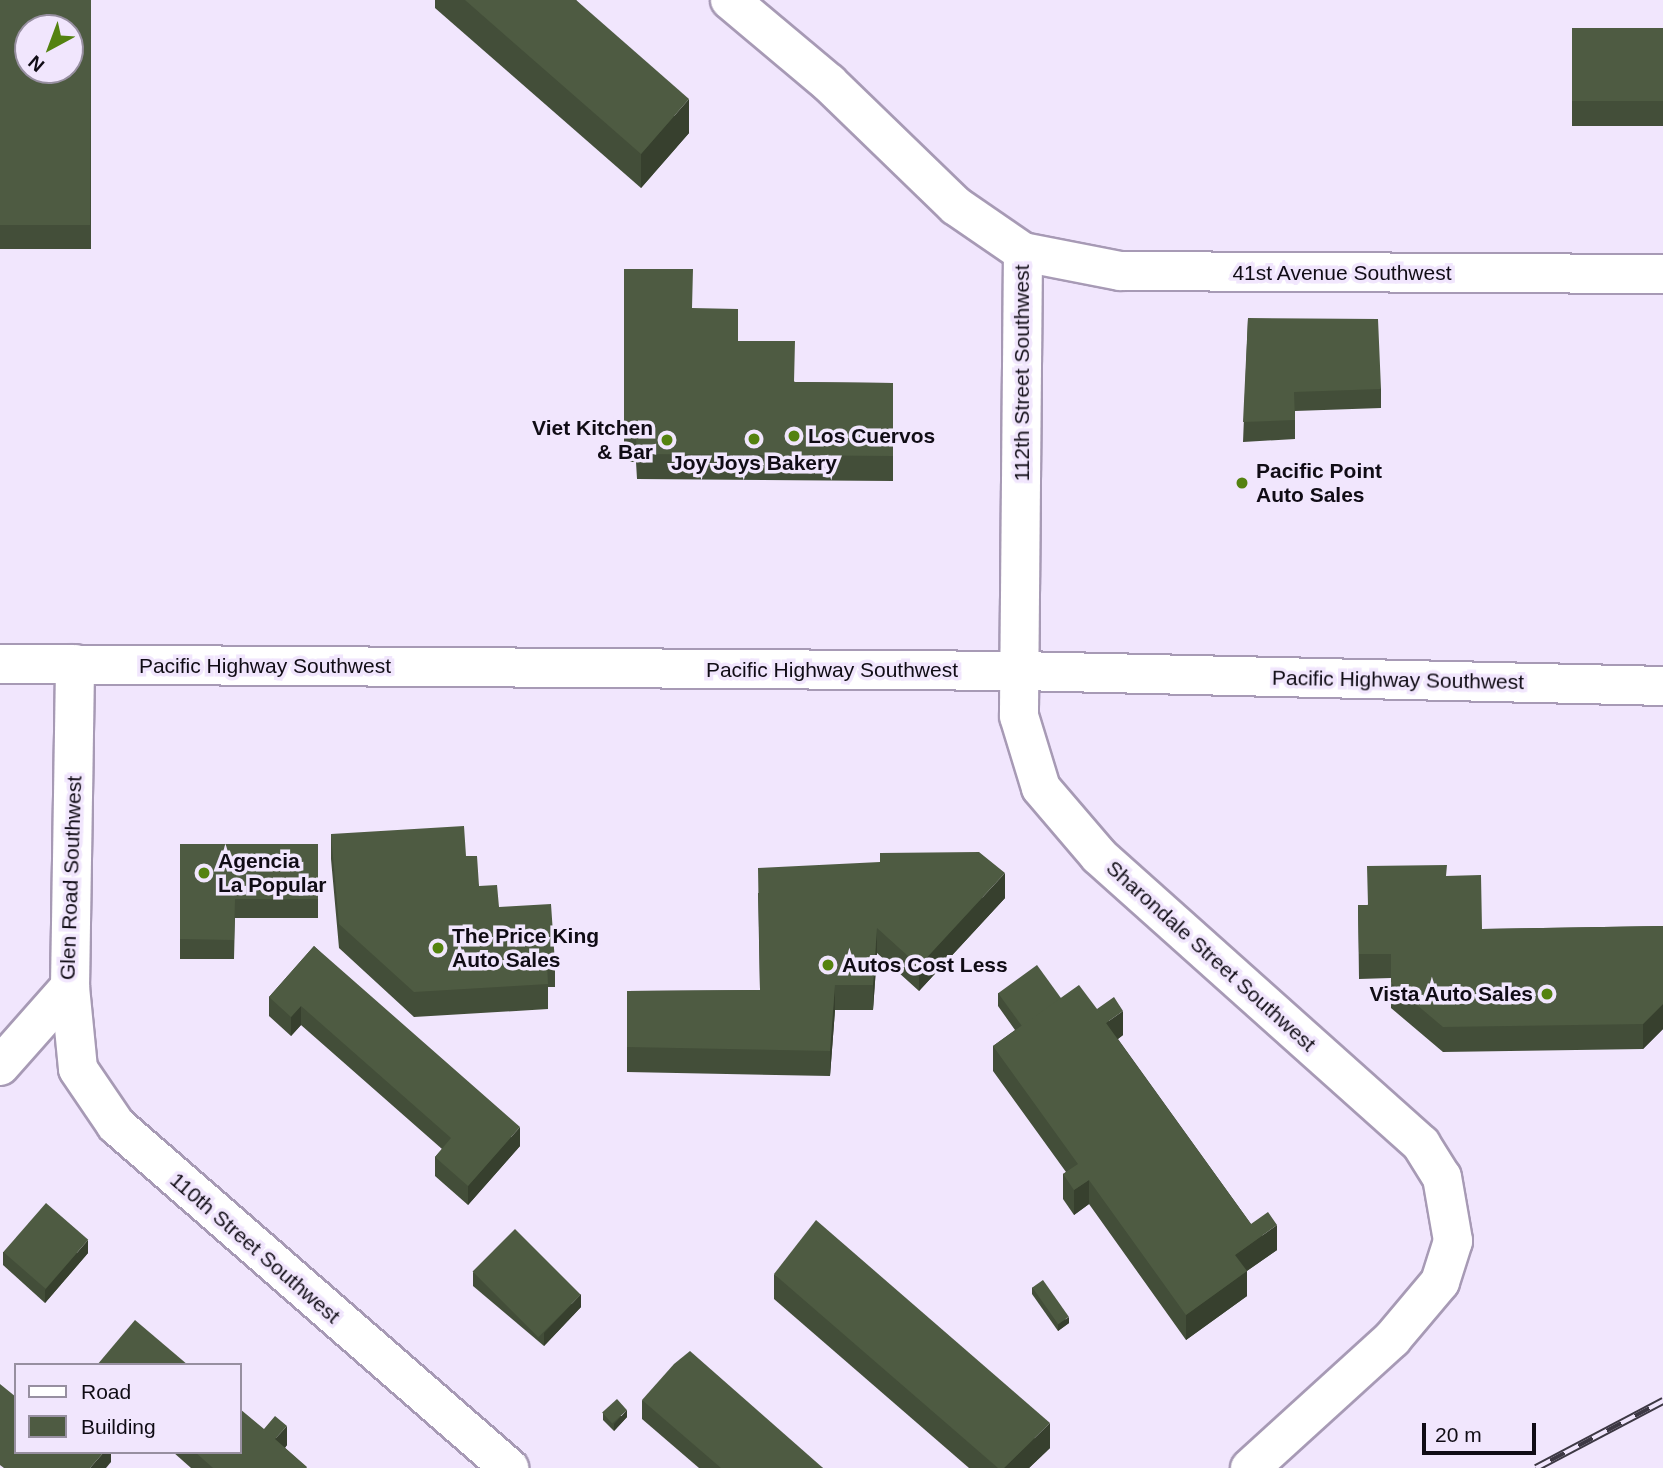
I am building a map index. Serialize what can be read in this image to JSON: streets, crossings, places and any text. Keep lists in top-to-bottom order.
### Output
{
  "streets": {
    "street": [
      "41st Avenue Southwest",
      "112th Street Southwest",
      "Pacific Highway Southwest",
      "Glen Road Southwest",
      "Sharondale Street Southwest",
      "110th Street Southwest"
    ]
  },
  "crossings": [
    ["41st Avenue Southwest", "112th Street Southwest"],
    ["112th Street Southwest", "Pacific Highway Southwest"],
    ["112th Street Southwest", "Sharondale Street Southwest"],
    ["Pacific Highway Southwest", "Glen Road Southwest"],
    ["Pacific Highway Southwest", "Sharondale Street Southwest"],
    ["Glen Road Southwest", "110th Street Southwest"]
  ],
  "places": [
    "Los Cuervos",
    "Joy Joys Bakery",
    "Viet Kitchen & Bar",
    "Pacific Point Auto Sales",
    "Agencia La Popular",
    "The Price King Auto Sales",
    "Autos Cost Less",
    "Vista Auto Sales"
  ],
  "legend": ["Road", "Building"],
  "scale_bar": "20 m",
  "north": "bottom left"
}
